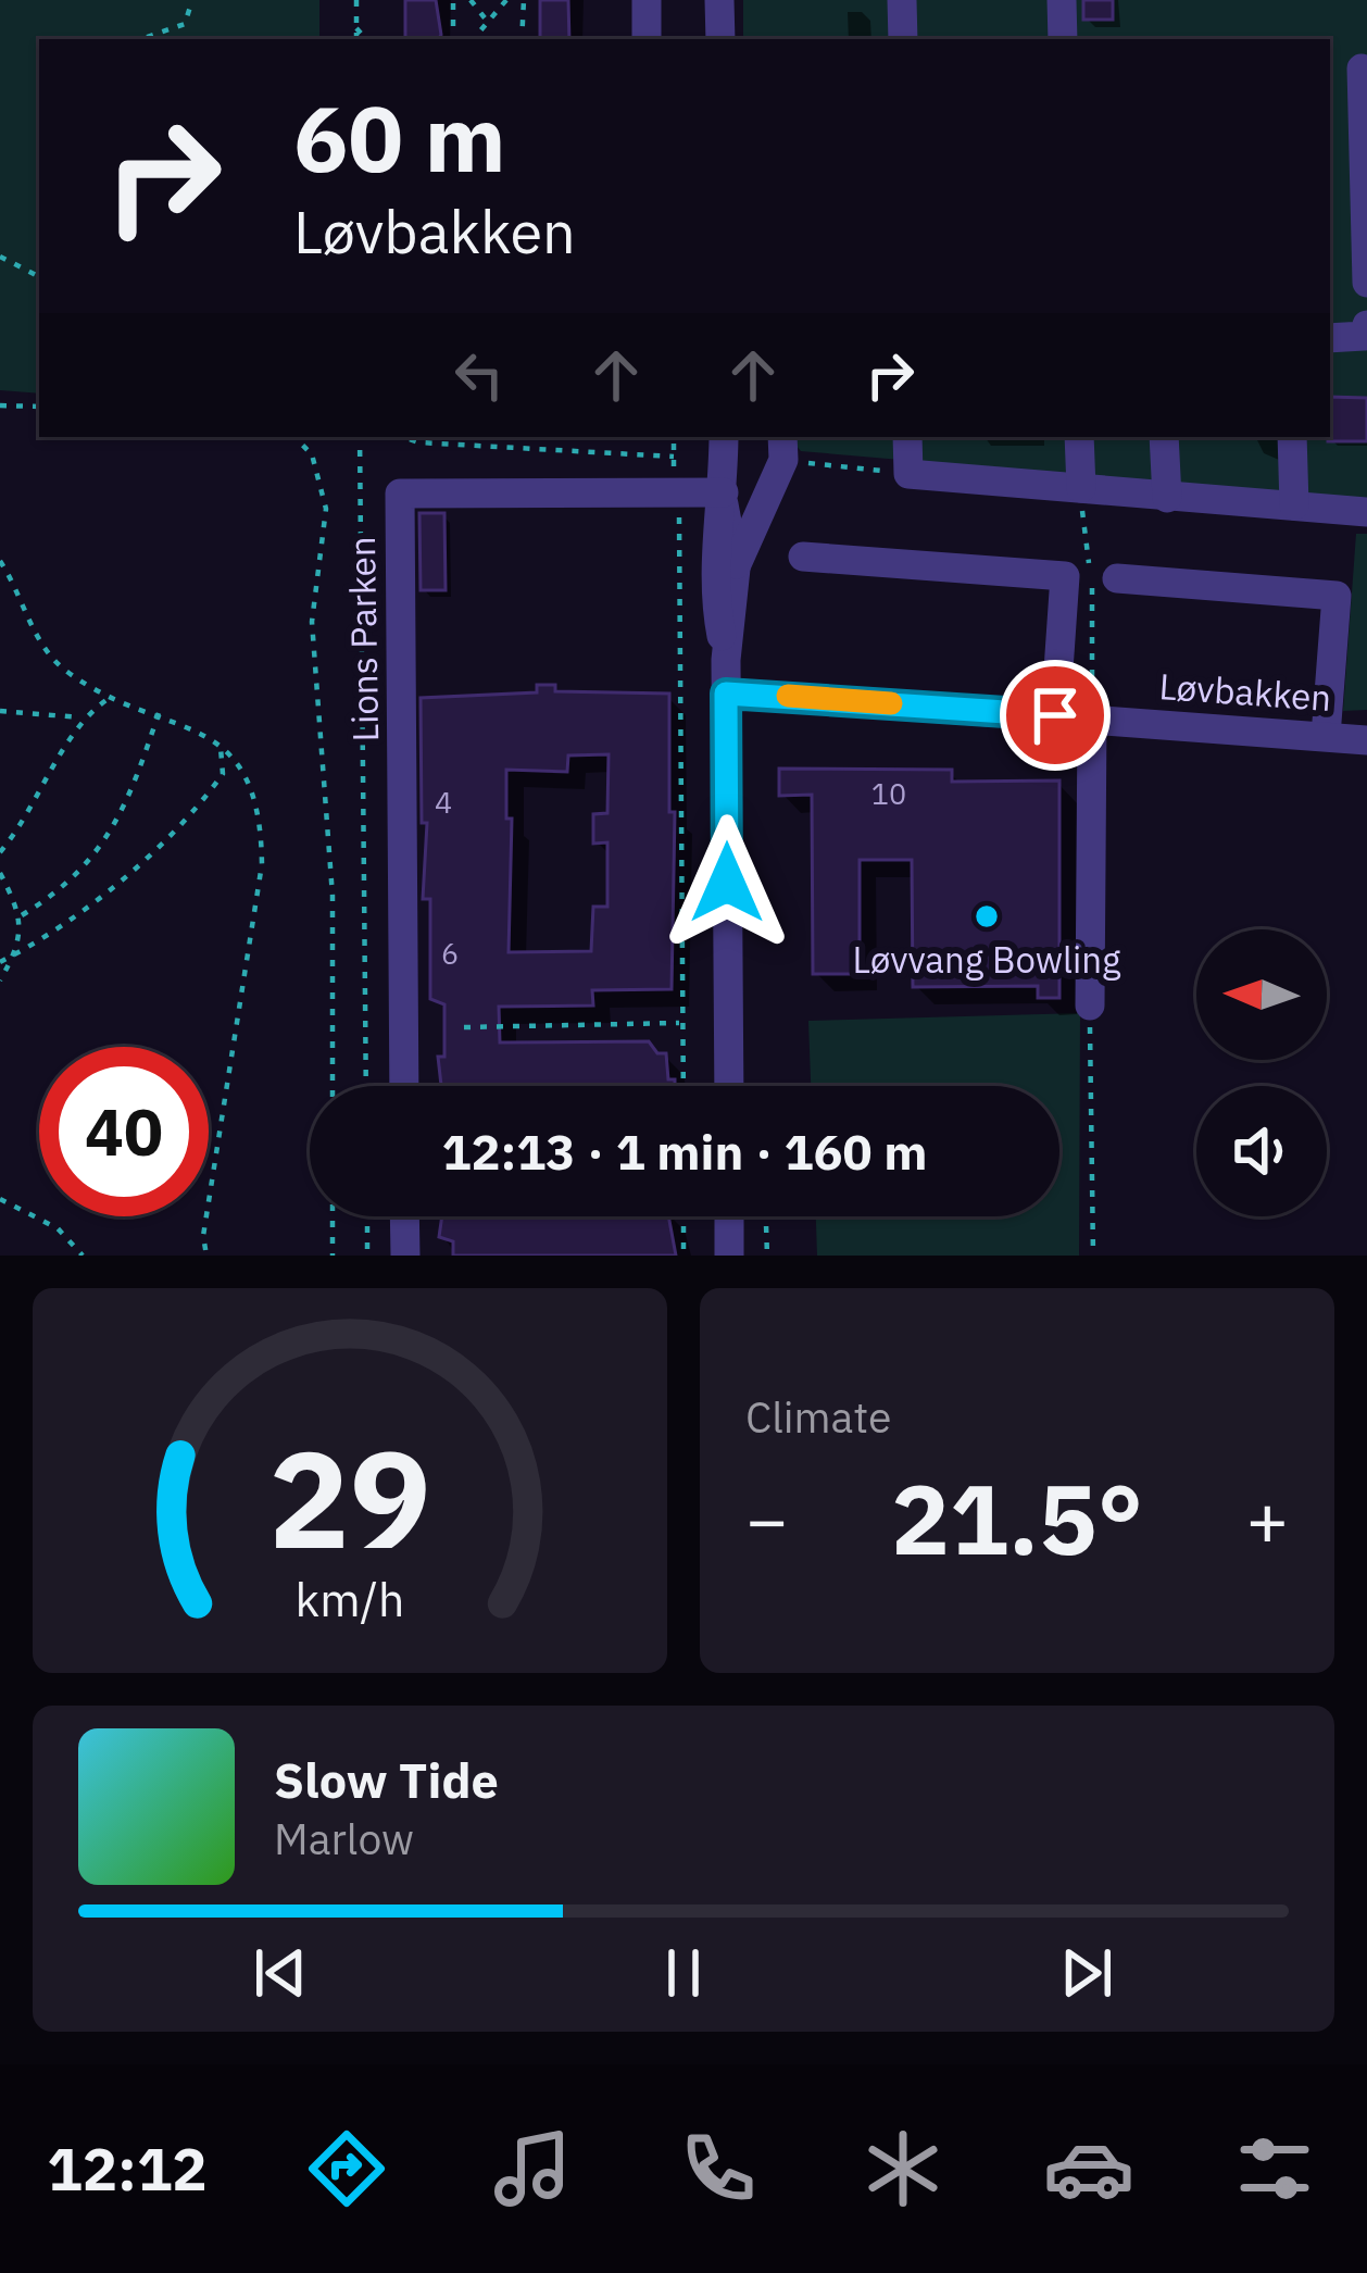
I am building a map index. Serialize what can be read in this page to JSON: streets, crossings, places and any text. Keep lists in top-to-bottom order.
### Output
{
  "streets": {
    "street": ["Lions Parken", "Løvbakken"]
  },
  "places": ["Løvvang Bowling"],
  "house_numbers": ["10", "4", "6"],
  "north": "left",
  "page": {
    "turn": ["60 m", "Løvbakken"],
    "limit": "40",
    "trip": "12:13 · 1 min · 160 m",
    "tile": "Climate",
    "heat": ["−", "21.5°", "+"],
    "song": ["Slow Tide", "Marlow"],
    "tabs": "12:12",
    "gauge": ["29", "km/h"]
  }
}
